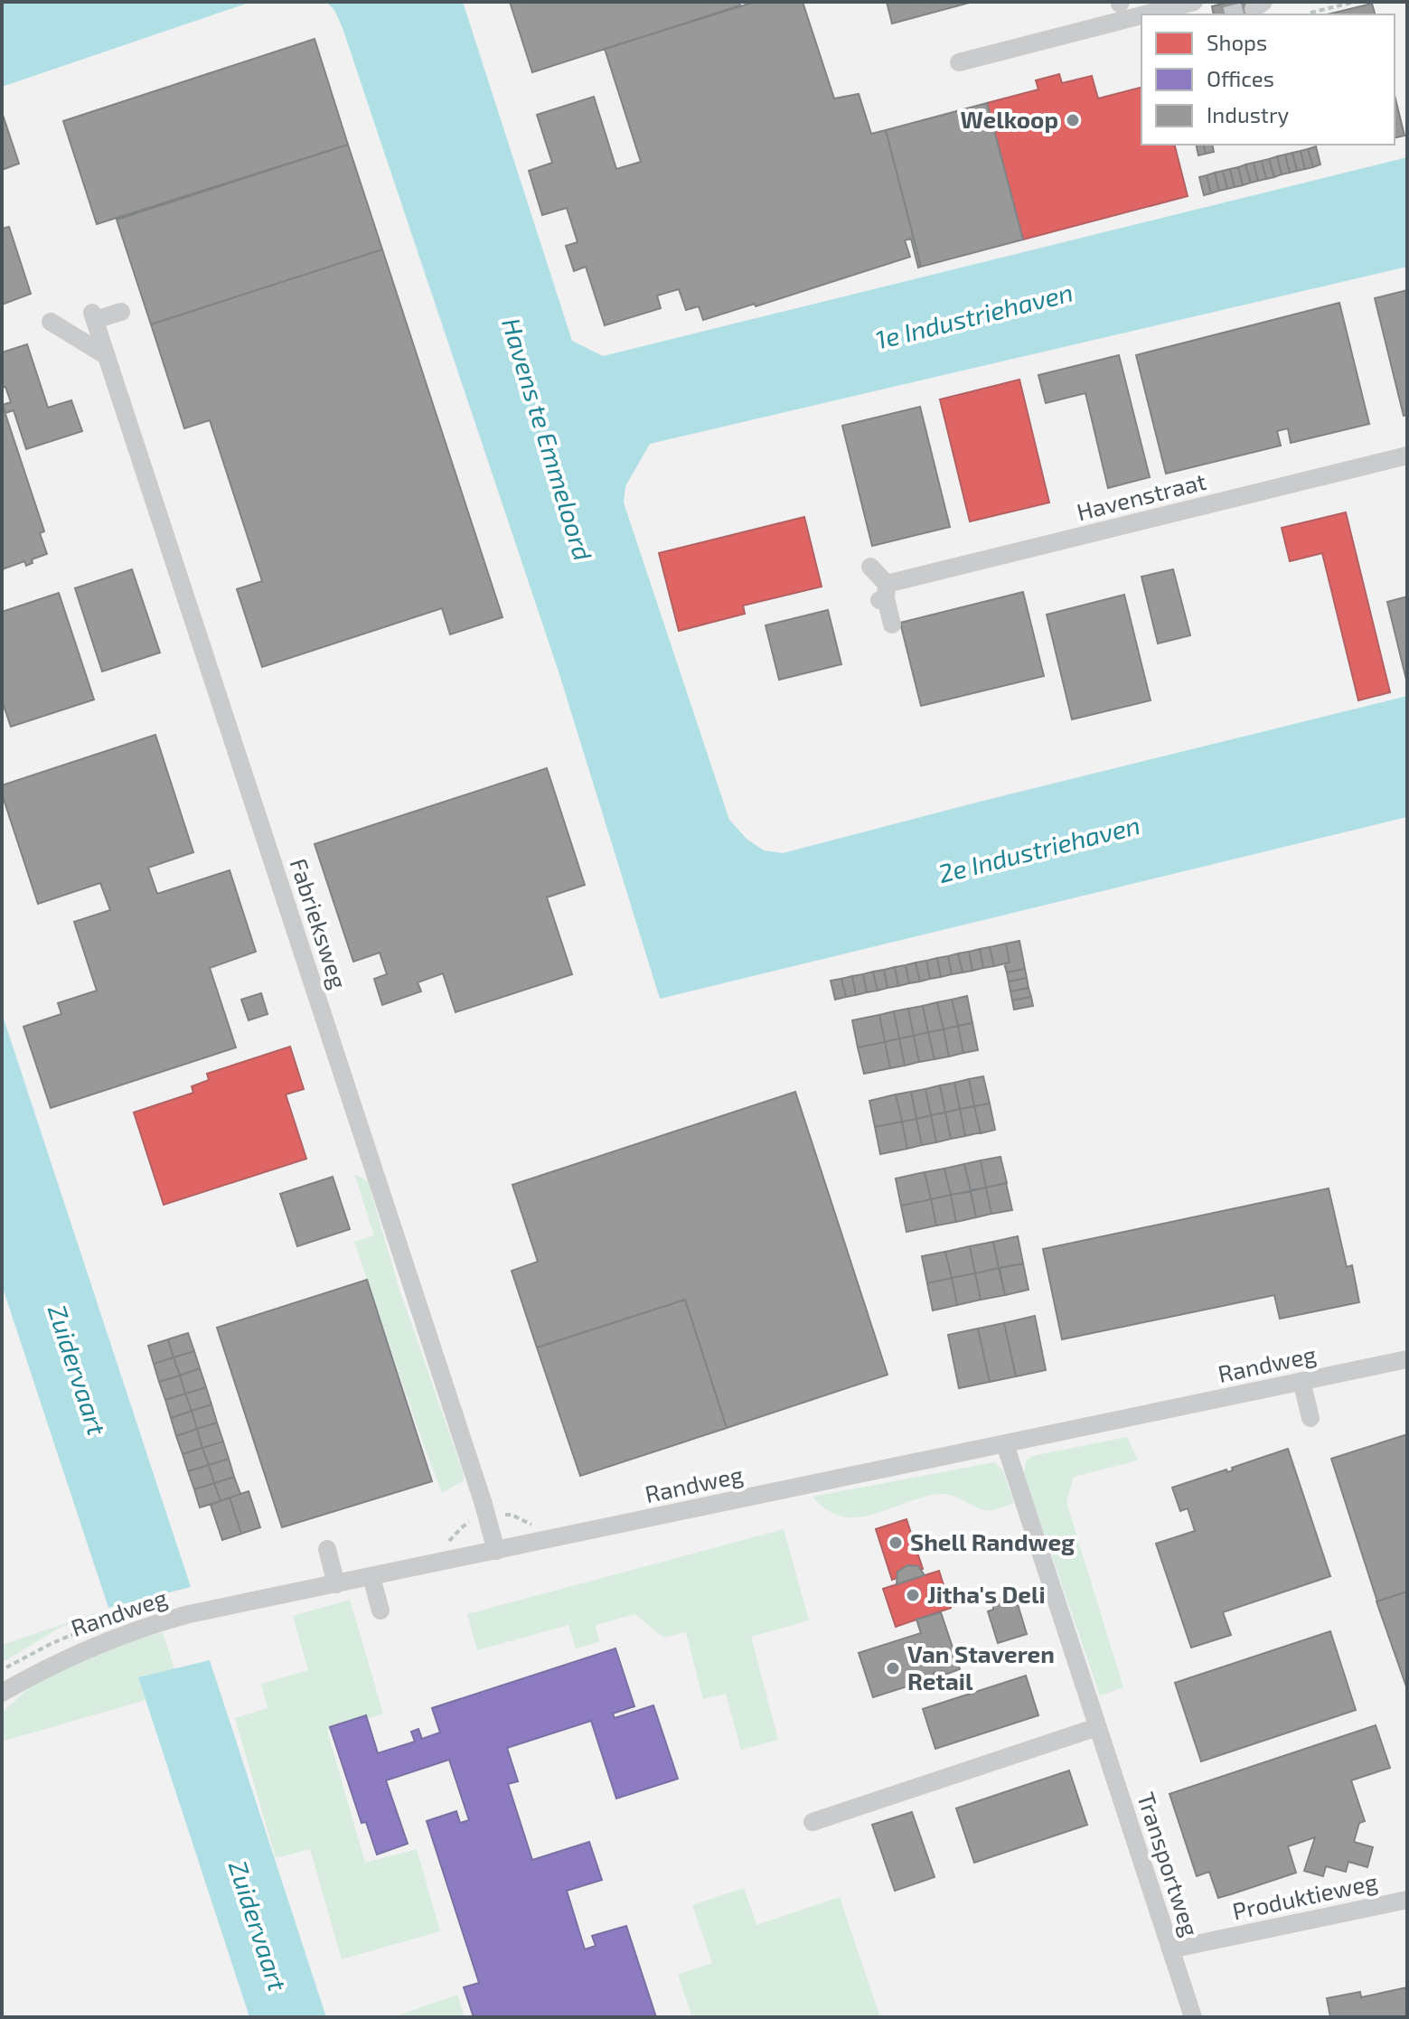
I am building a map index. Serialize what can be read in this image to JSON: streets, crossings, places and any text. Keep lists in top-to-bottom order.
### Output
{
  "streets": {
    "street": [
      "Havenstraat",
      "Fabrieksweg",
      "Randweg",
      "Transportweg",
      "Produktieweg"
    ]
  },
  "crossings": [
    ["Fabrieksweg", "Randweg"],
    ["Randweg", "Transportweg"],
    ["Transportweg", "Produktieweg"]
  ],
  "water": [
    "1e Industriehaven",
    "Havens te Emmeloord",
    "2e Industriehaven",
    "Zuidervaart"
  ],
  "places": [
    "Welkoop",
    "Shell Randweg",
    "Jitha's Deli",
    "Van Staveren Retail"
  ],
  "legend": ["Shops", "Offices", "Industry"]
}
